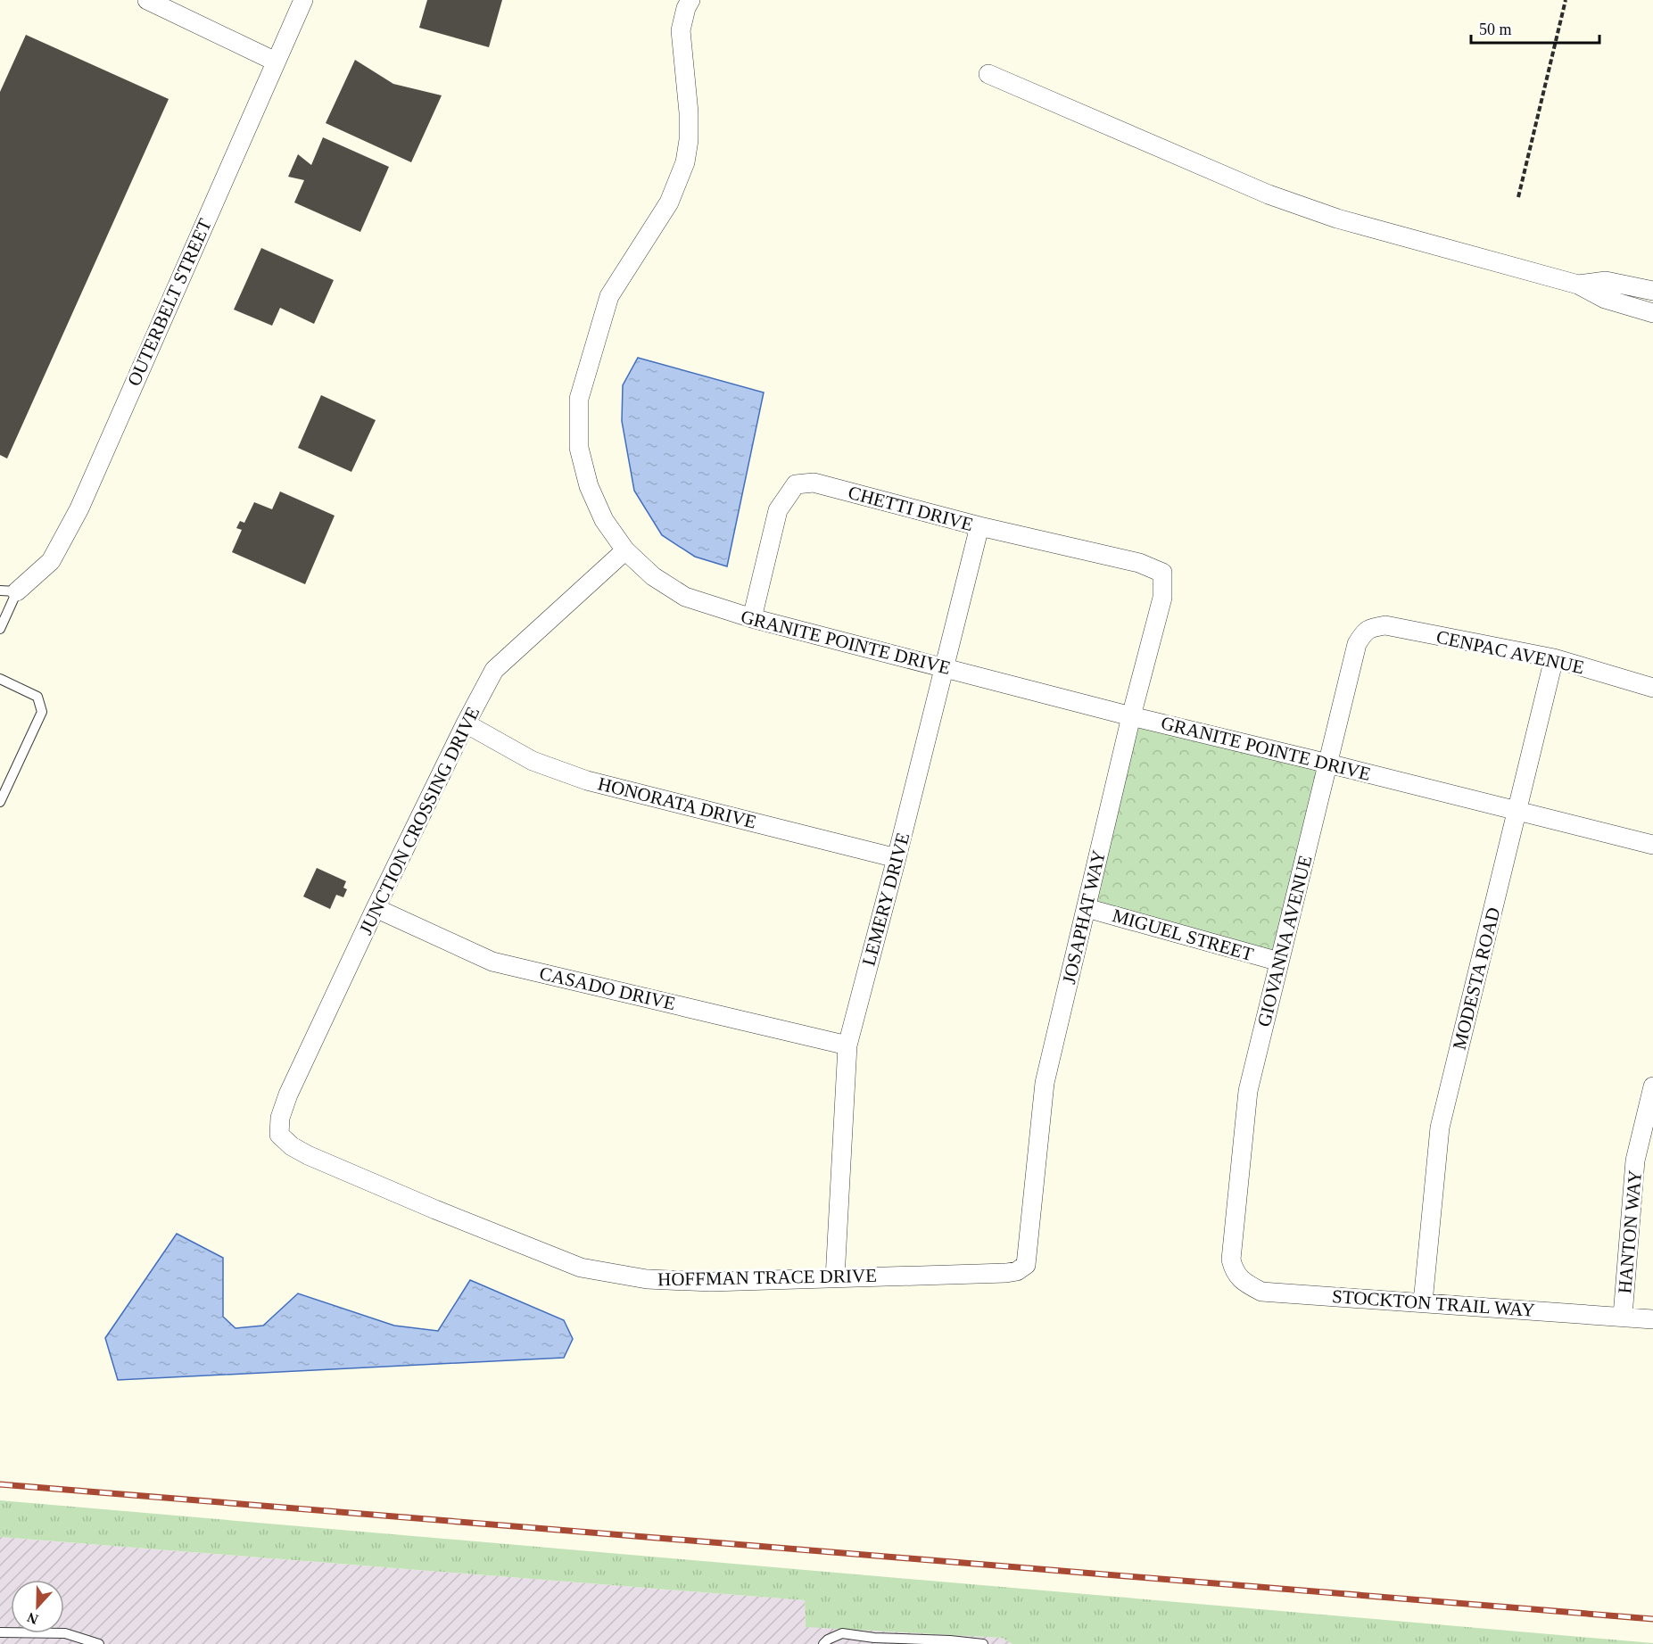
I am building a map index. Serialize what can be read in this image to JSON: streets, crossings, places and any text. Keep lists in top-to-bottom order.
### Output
{
  "streets": {
    "street": [
      "OUTERBELT STREET",
      "CHETTI DRIVE",
      "GRANITE POINTE DRIVE",
      "CENPAC AVENUE",
      "HONORATA DRIVE",
      "JUNCTION CROSSING DRIVE",
      "LEMERY DRIVE",
      "JOSAPHAT WAY",
      "MIGUEL STREET",
      "GIOVANNA AVENUE",
      "MODESTA ROAD",
      "CASADO DRIVE",
      "HANTON WAY",
      "HOFFMAN TRACE DRIVE",
      "STOCKTON TRAIL WAY"
    ]
  },
  "crossings": [
    ["CHETTI DRIVE", "GRANITE POINTE DRIVE"],
    ["CHETTI DRIVE", "LEMERY DRIVE"],
    ["CHETTI DRIVE", "JOSAPHAT WAY"],
    ["GRANITE POINTE DRIVE", "JUNCTION CROSSING DRIVE"],
    ["GRANITE POINTE DRIVE", "LEMERY DRIVE"],
    ["GRANITE POINTE DRIVE", "JOSAPHAT WAY"],
    ["GRANITE POINTE DRIVE", "GIOVANNA AVENUE"],
    ["GRANITE POINTE DRIVE", "MODESTA ROAD"],
    ["CENPAC AVENUE", "GIOVANNA AVENUE"],
    ["CENPAC AVENUE", "MODESTA ROAD"],
    ["HONORATA DRIVE", "JUNCTION CROSSING DRIVE"],
    ["HONORATA DRIVE", "LEMERY DRIVE"],
    ["JUNCTION CROSSING DRIVE", "CASADO DRIVE"],
    ["JUNCTION CROSSING DRIVE", "HOFFMAN TRACE DRIVE"],
    ["LEMERY DRIVE", "CASADO DRIVE"],
    ["LEMERY DRIVE", "HOFFMAN TRACE DRIVE"],
    ["JOSAPHAT WAY", "MIGUEL STREET"],
    ["JOSAPHAT WAY", "HOFFMAN TRACE DRIVE"],
    ["MIGUEL STREET", "GIOVANNA AVENUE"],
    ["GIOVANNA AVENUE", "STOCKTON TRAIL WAY"],
    ["MODESTA ROAD", "STOCKTON TRAIL WAY"],
    ["HANTON WAY", "STOCKTON TRAIL WAY"]
  ],
  "scale_bar": "50 m",
  "north": "bottom"
}
